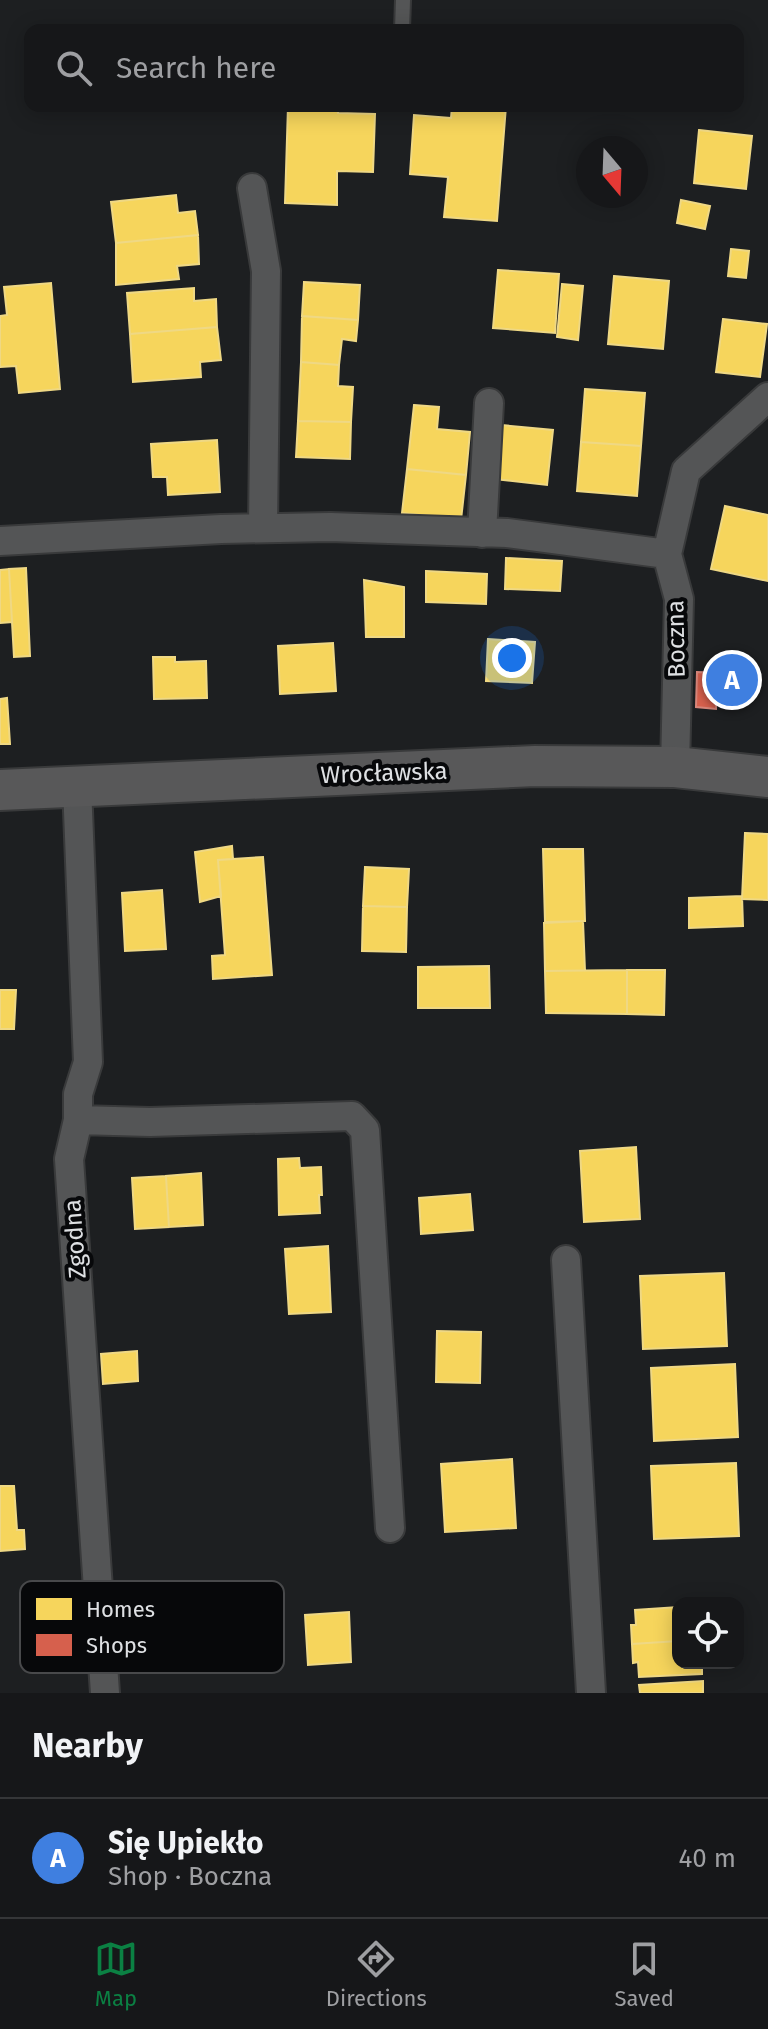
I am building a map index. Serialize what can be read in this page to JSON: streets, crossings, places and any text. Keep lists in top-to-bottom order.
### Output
{
  "streets": {
    "street": ["Boczna", "Wrocławska", "Zgodna"]
  },
  "crossings": [
    ["Boczna", "Wrocławska"],
    ["Wrocławska", "Zgodna"]
  ],
  "legend": ["Homes", "Shops"],
  "north": "bottom",
  "page": {
    "search": "Search here",
    "pins": "A",
    "heading": "Nearby",
    "list": [
      {
        "mark": "A",
        "name": "Się Upiekło",
        "note": "Shop · Boczna",
        "value": "40 m"
      }
    ],
    "nav": ["Map", "Directions", "Saved"]
  }
}
